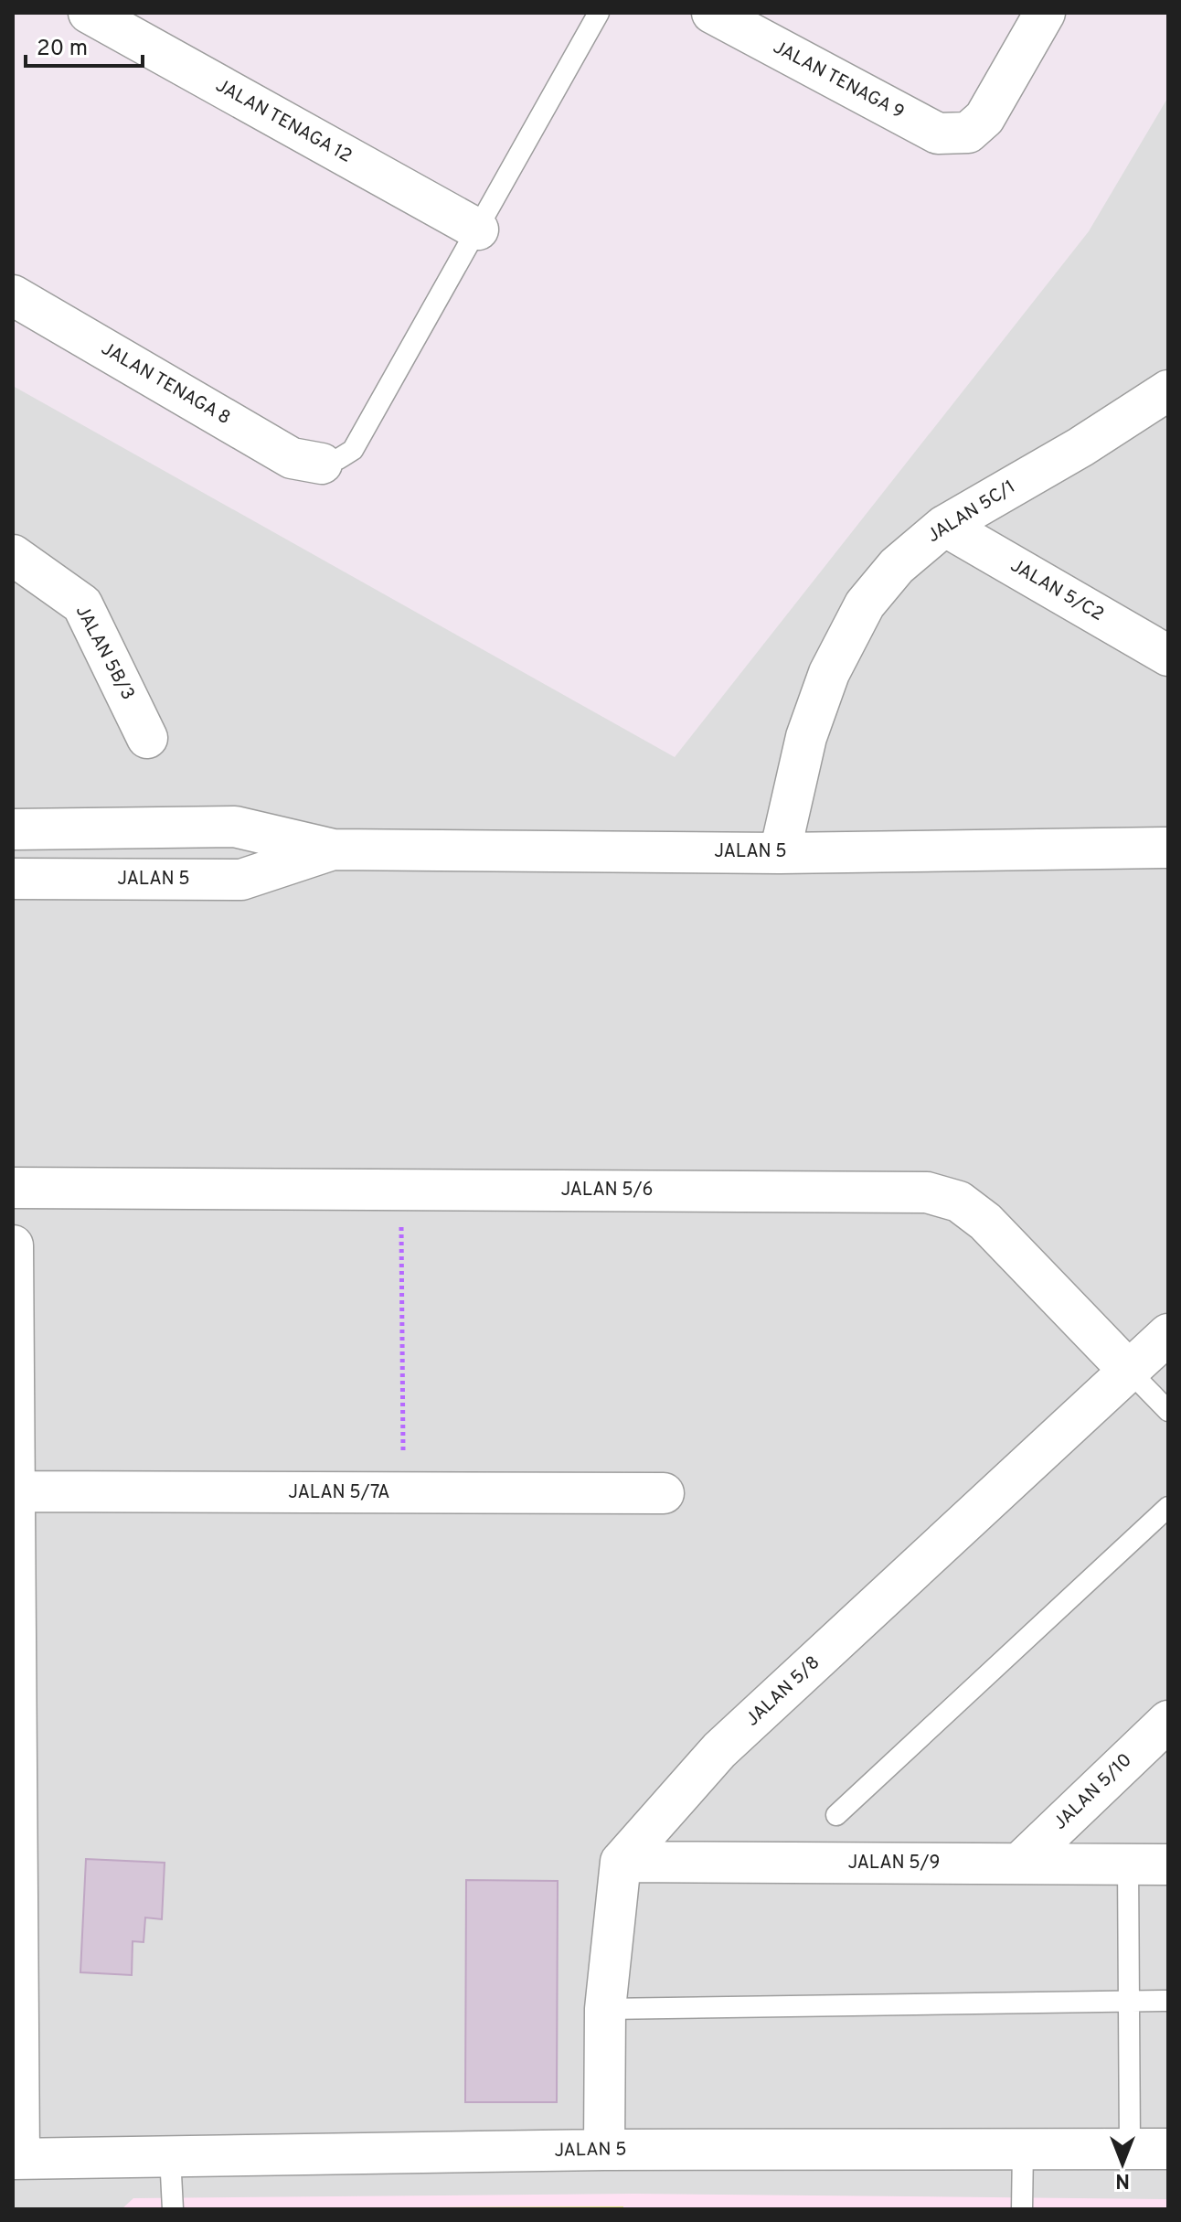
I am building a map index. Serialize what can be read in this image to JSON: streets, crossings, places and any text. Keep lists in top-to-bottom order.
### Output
{
  "streets": {
    "street": [
      "JALAN TENAGA 9",
      "JALAN TENAGA 12",
      "JALAN TENAGA 8",
      "JALAN 5C/1",
      "JALAN 5/C2",
      "JALAN 5B/3",
      "JALAN 5",
      "JALAN 5/6",
      "JALAN 5/7A",
      "JALAN 5/8",
      "JALAN 5/10",
      "JALAN 5/9"
    ]
  },
  "crossings": [
    ["JALAN 5C/1", "JALAN 5/C2"],
    ["JALAN 5C/1", "JALAN 5"],
    ["JALAN 5/6", "JALAN 5/8"],
    ["JALAN 5/8", "JALAN 5/9"],
    ["JALAN 5/10", "JALAN 5/9"]
  ],
  "scale_bar": "20 m",
  "north": "bottom"
}
